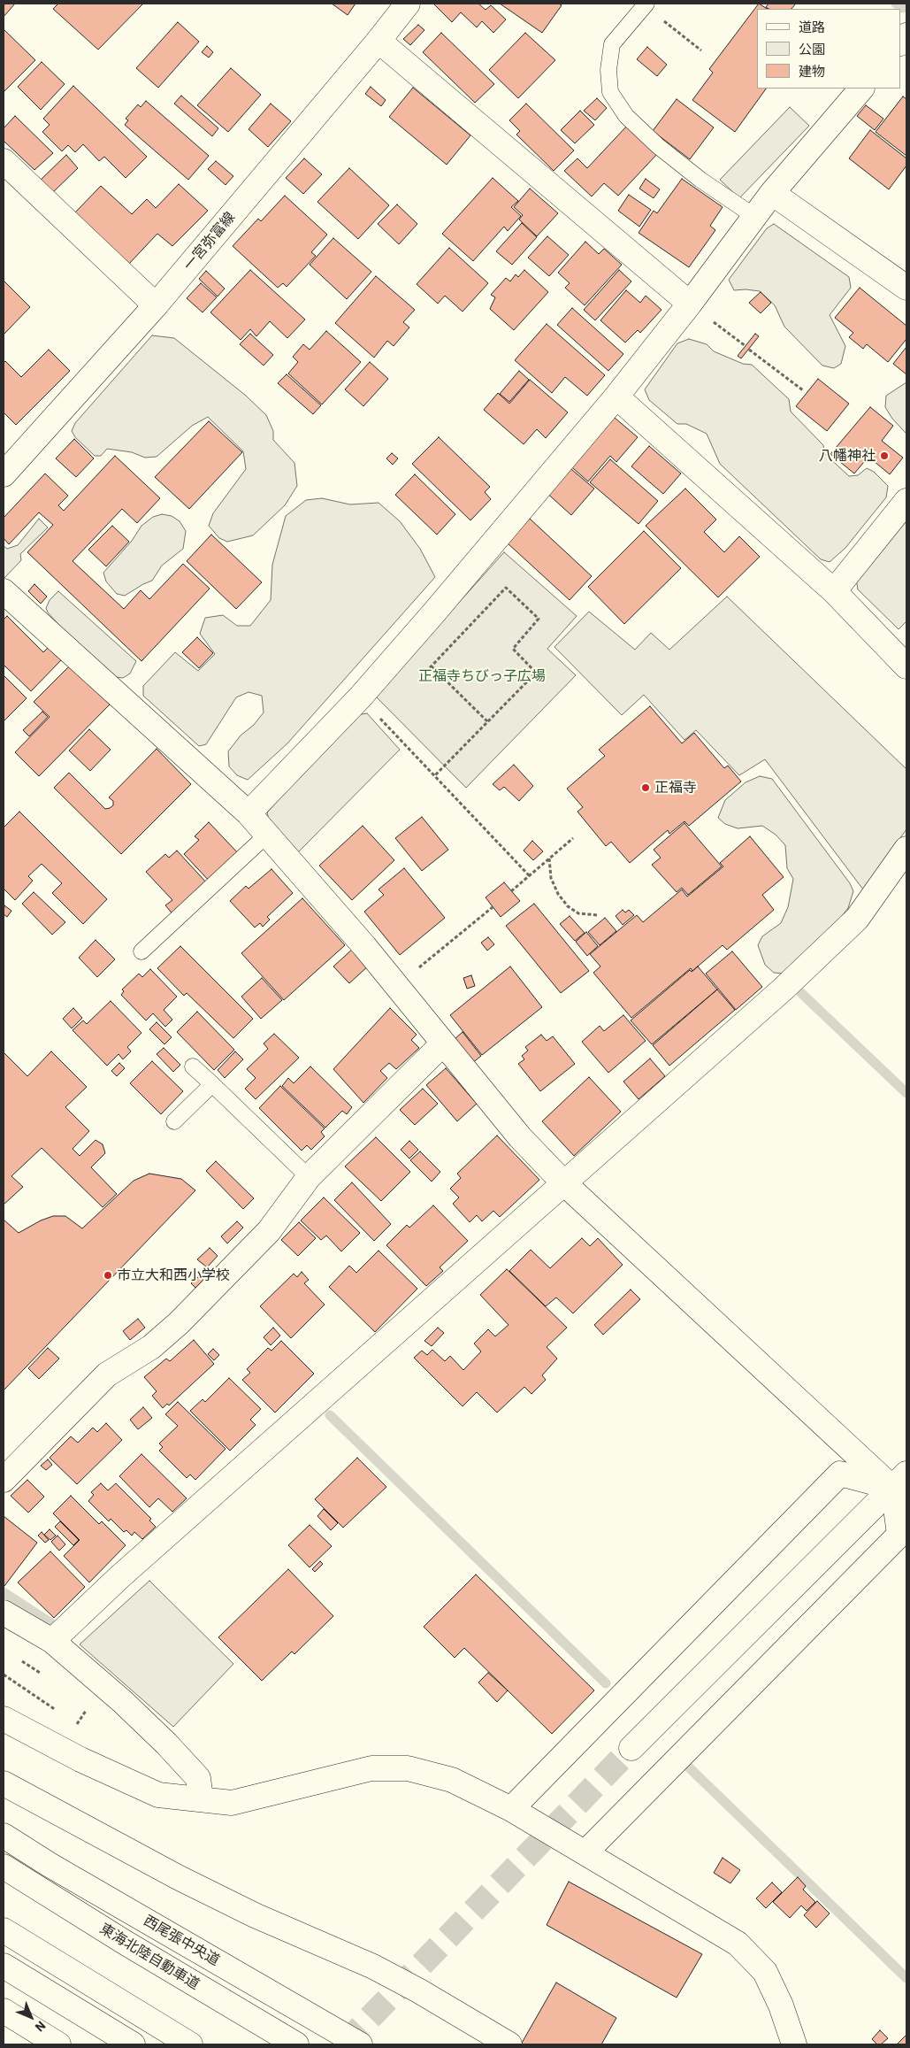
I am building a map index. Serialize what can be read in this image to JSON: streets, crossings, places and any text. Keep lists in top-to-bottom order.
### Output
{
  "streets": {
    "main road": ["一宮弥富線", "西尾張中央道", "東海北陸自動車道"]
  },
  "parks": ["正福寺ちびっ子広場"],
  "places": ["八幡神社", "正福寺", "市立大和西小学校"],
  "legend": ["道路", "公園", "建物"],
  "north": "bottom right"
}
